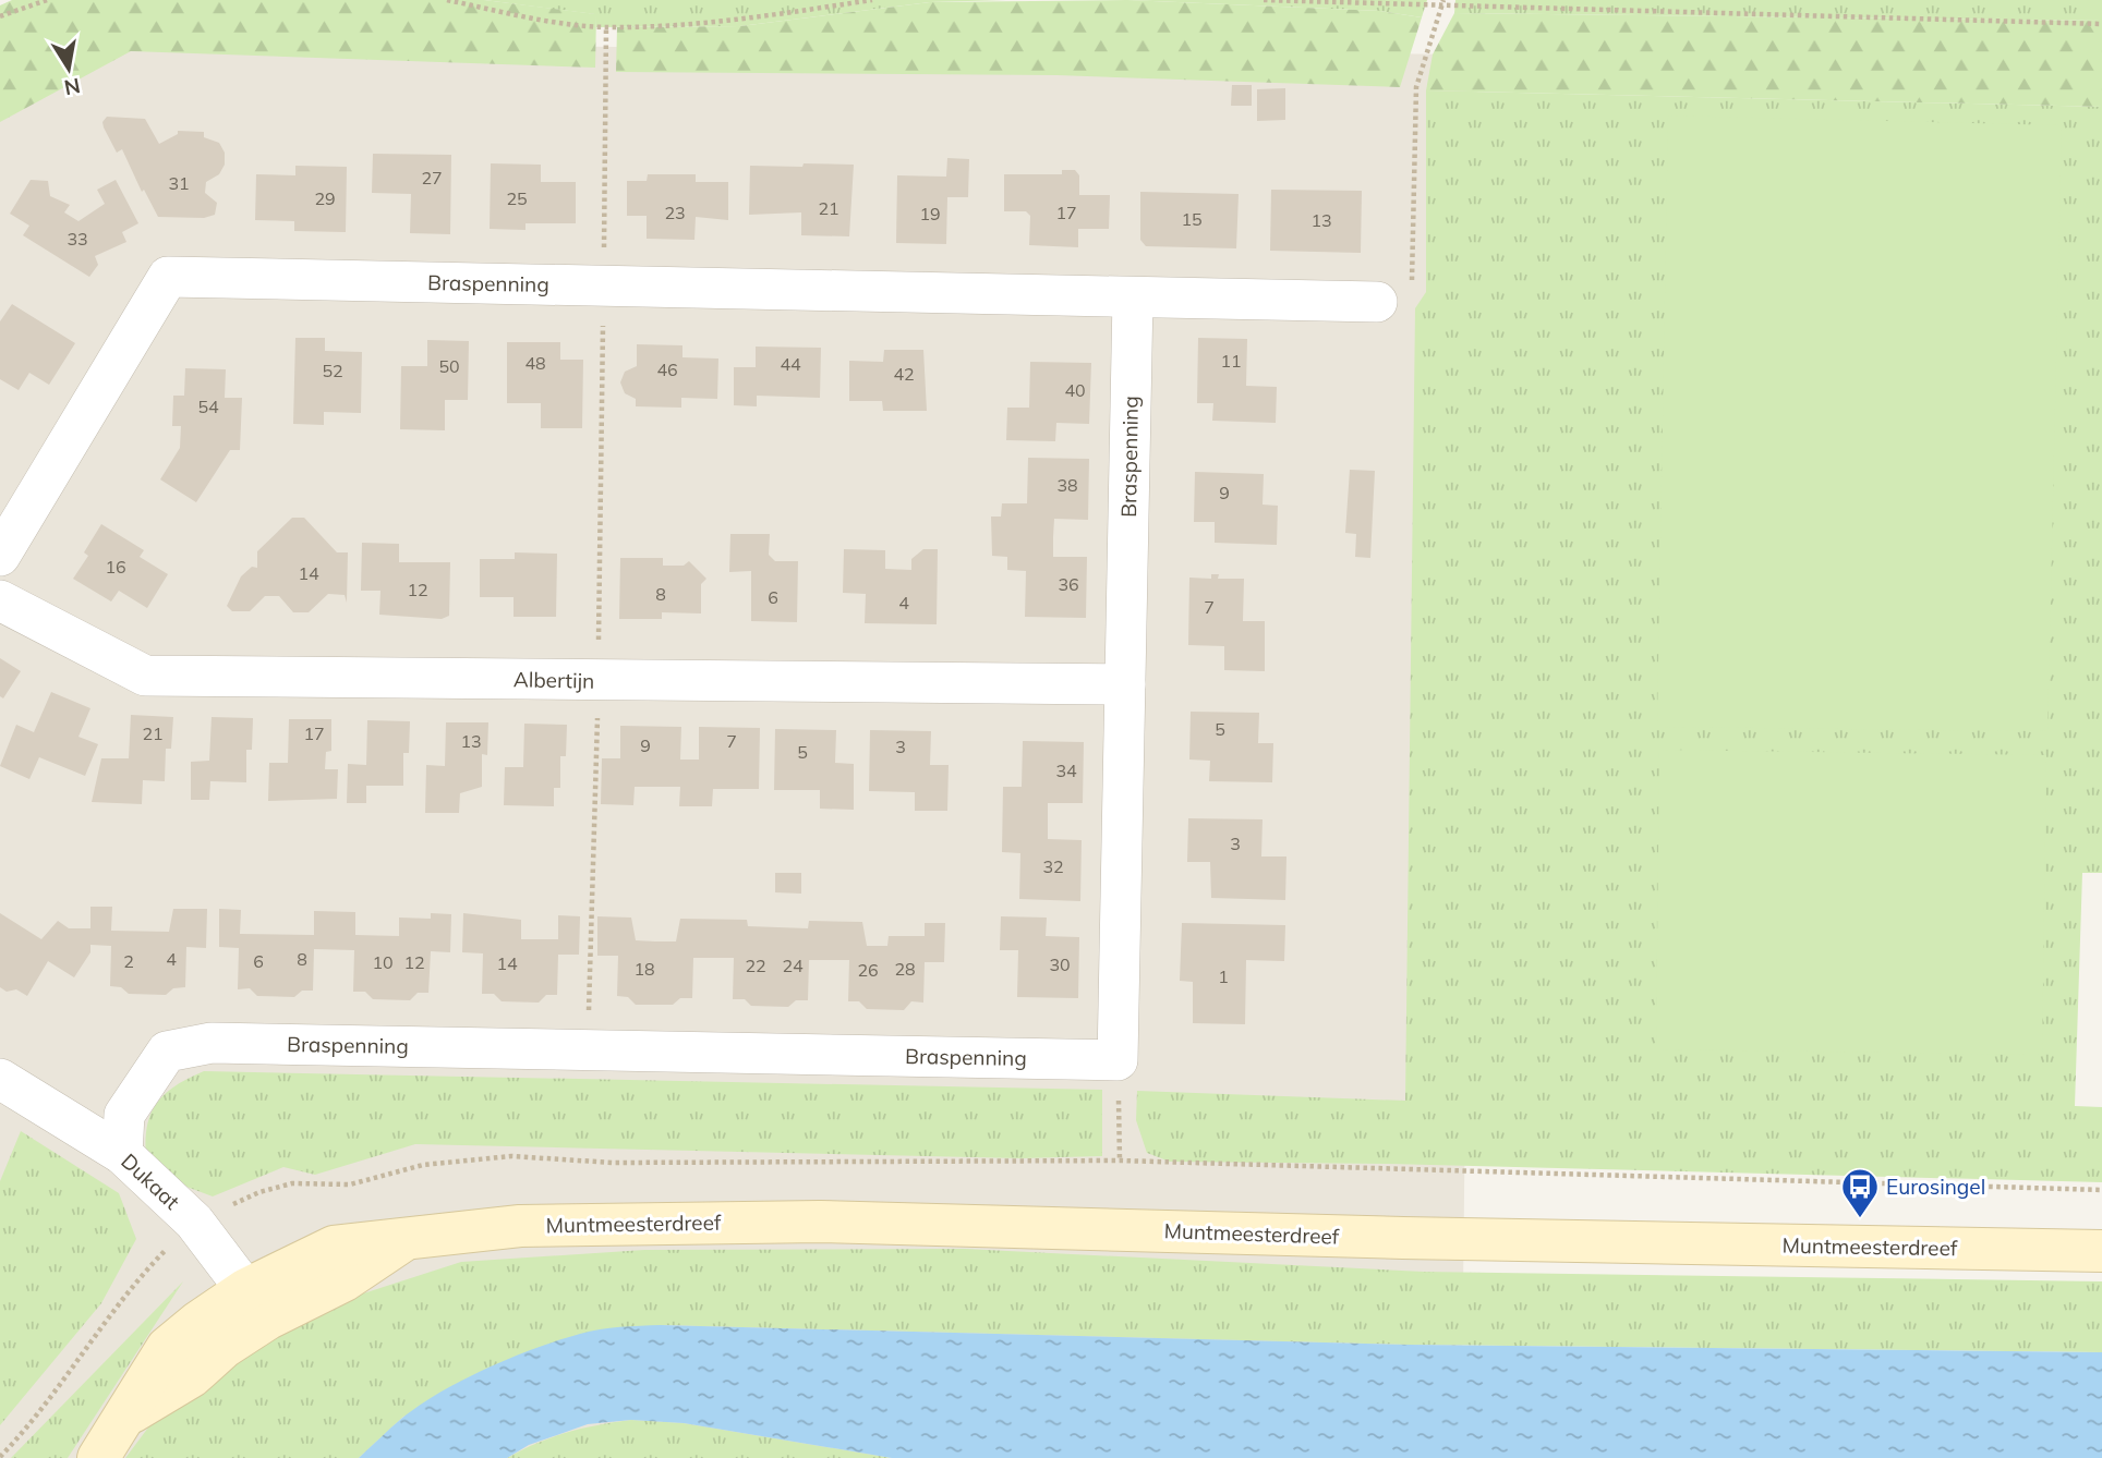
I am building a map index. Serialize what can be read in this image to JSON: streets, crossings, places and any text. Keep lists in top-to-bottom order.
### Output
{
  "streets": {
    "main road": ["Muntmeesterdreef"],
    "street": ["Braspenning", "Albertijn", "Dukaat"]
  },
  "crossings": [
    ["Braspenning", "Albertijn"],
    ["Braspenning", "Dukaat"],
    ["Dukaat", "Muntmeesterdreef"]
  ],
  "places": {
    "bus stop": ["Eurosingel"]
  },
  "house_numbers": [
    "27",
    "31",
    "29",
    "25",
    "21",
    "23",
    "17",
    "19",
    "15",
    "13",
    "33",
    "11",
    "48",
    "44",
    "50",
    "46",
    "52",
    "42",
    "40",
    "54",
    "38",
    "9",
    "16",
    "14",
    "36",
    "12",
    "8",
    "6",
    "4",
    "7",
    "5",
    "21",
    "17",
    "13",
    "7",
    "9",
    "3",
    "5",
    "34",
    "3",
    "32",
    "4",
    "8",
    "2",
    "6",
    "10",
    "12",
    "14",
    "30",
    "22",
    "24",
    "18",
    "28",
    "26",
    "1"
  ],
  "north": "bottom"
}
